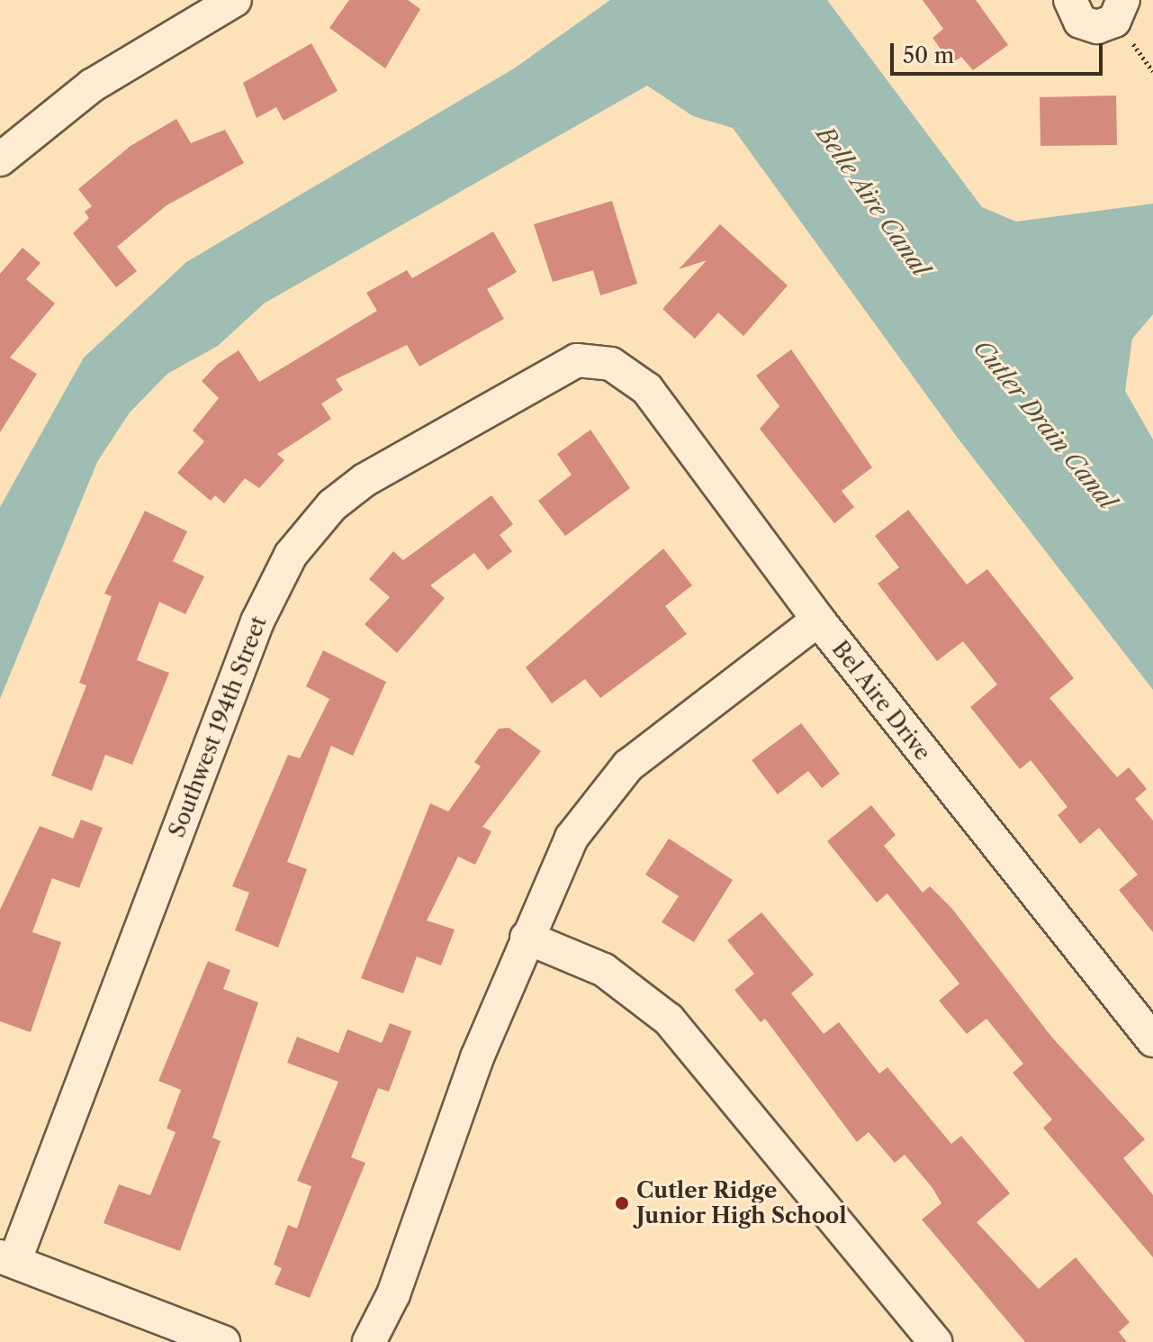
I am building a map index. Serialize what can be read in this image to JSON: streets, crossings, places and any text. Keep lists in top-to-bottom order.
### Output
{
  "streets": {
    "street": ["Bel Aire Drive", "Southwest 194th Street"]
  },
  "crossings": [
    ["Bel Aire Drive", "Southwest 194th Street"]
  ],
  "water": ["Belle Aire Canal", "Cutler Drain Canal"],
  "places": ["Cutler Ridge Junior High School"],
  "scale_bar": "50 m"
}
